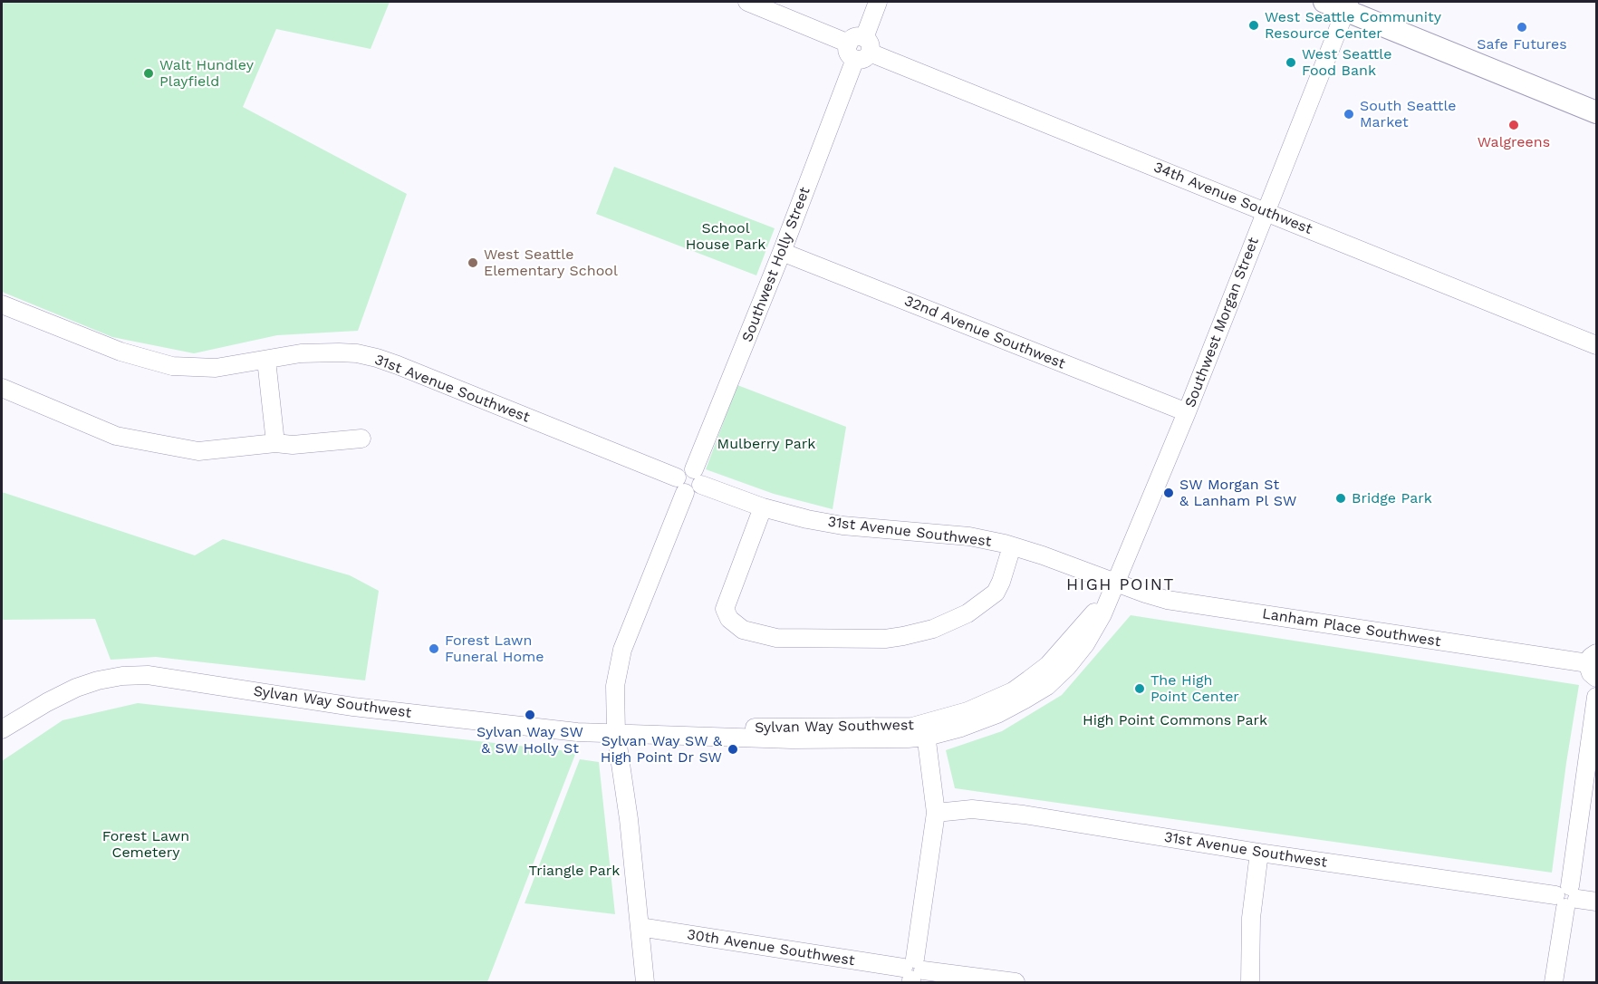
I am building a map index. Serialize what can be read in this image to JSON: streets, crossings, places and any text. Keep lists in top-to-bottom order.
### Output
{
  "streets": {
    "street": [
      "34th Avenue Southwest",
      "Southwest Holly Street",
      "Southwest Morgan Street",
      "32nd Avenue Southwest",
      "31st Avenue Southwest",
      "Lanham Place Southwest",
      "Sylvan Way Southwest",
      "30th Avenue Southwest"
    ]
  },
  "crossings": [
    ["34th Avenue Southwest", "Southwest Holly Street"],
    ["34th Avenue Southwest", "Southwest Morgan Street"],
    ["Southwest Holly Street", "32nd Avenue Southwest"],
    ["Southwest Holly Street", "31st Avenue Southwest"],
    ["Southwest Morgan Street", "32nd Avenue Southwest"],
    ["Southwest Morgan Street", "31st Avenue Southwest"],
    ["Southwest Morgan Street", "Lanham Place Southwest"],
    ["Southwest Morgan Street", "Sylvan Way Southwest"],
    ["31st Avenue Southwest", "Lanham Place Southwest"],
    ["31st Avenue Southwest", "Sylvan Way Southwest"],
    ["Lanham Place Southwest", "Sylvan Way Southwest"]
  ],
  "districts": ["HIGH POINT"],
  "parks": [
    "School House Park",
    "Mulberry Park",
    "High Point Commons Park",
    "Forest Lawn Cemetery",
    "Triangle Park"
  ],
  "places": [
    "West Seattle Community Resource Center",
    "Safe Futures",
    "West Seattle Food Bank",
    "Walt Hundley Playfield",
    "South Seattle Market",
    "Walgreens",
    "West Seattle Elementary School",
    "SW Morgan St & Lanham Pl SW",
    "Bridge Park",
    "Forest Lawn Funeral Home",
    "The High Point Center",
    "Sylvan Way SW & SW Holly St",
    "Sylvan Way SW & High Point Dr SW"
  ]
}
